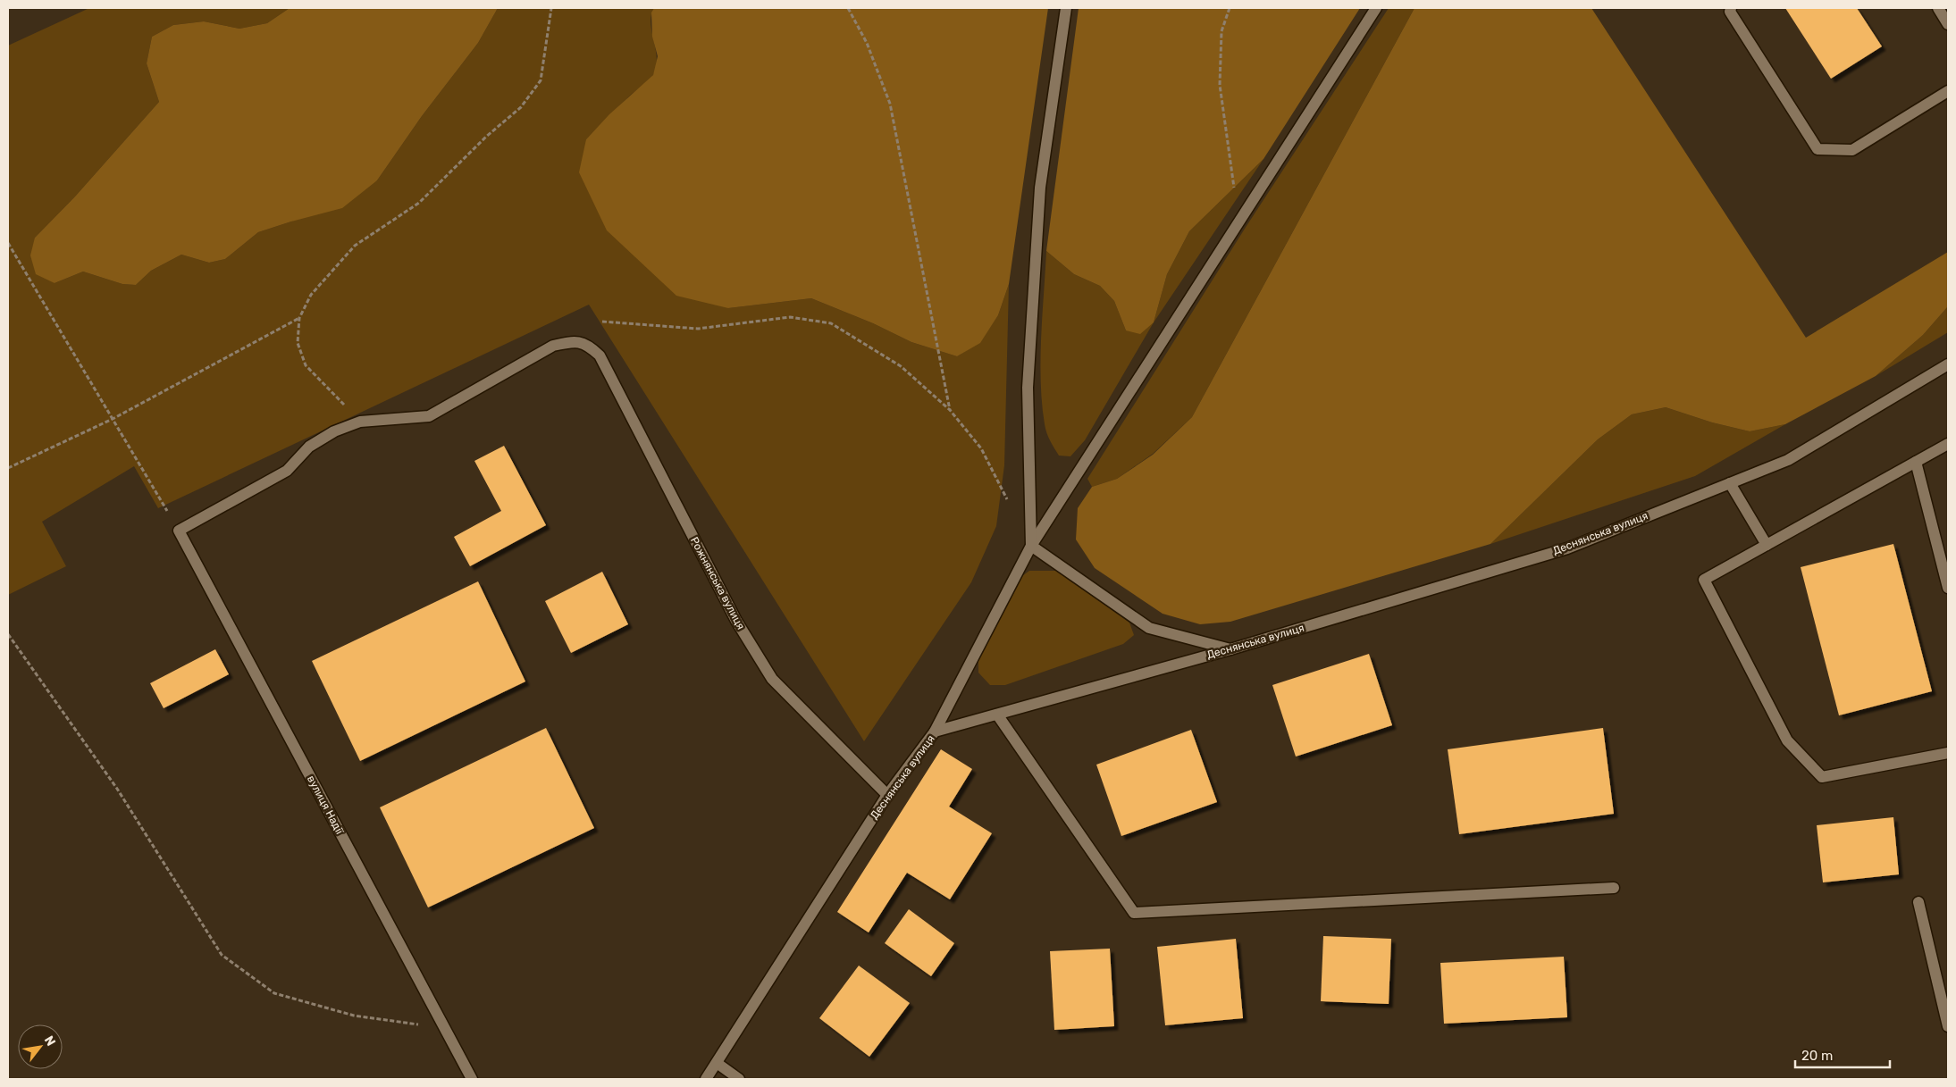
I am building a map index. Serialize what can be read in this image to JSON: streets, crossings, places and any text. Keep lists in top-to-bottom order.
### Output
{
  "streets": {
    "street": ["Деснянська вулиця", "Рожнянська вулиця", "вулиця Надії"]
  },
  "crossings": [
    ["Деснянська вулиця", "Рожнянська вулиця"]
  ],
  "scale_bar": "20 m",
  "north": "top right"
}
